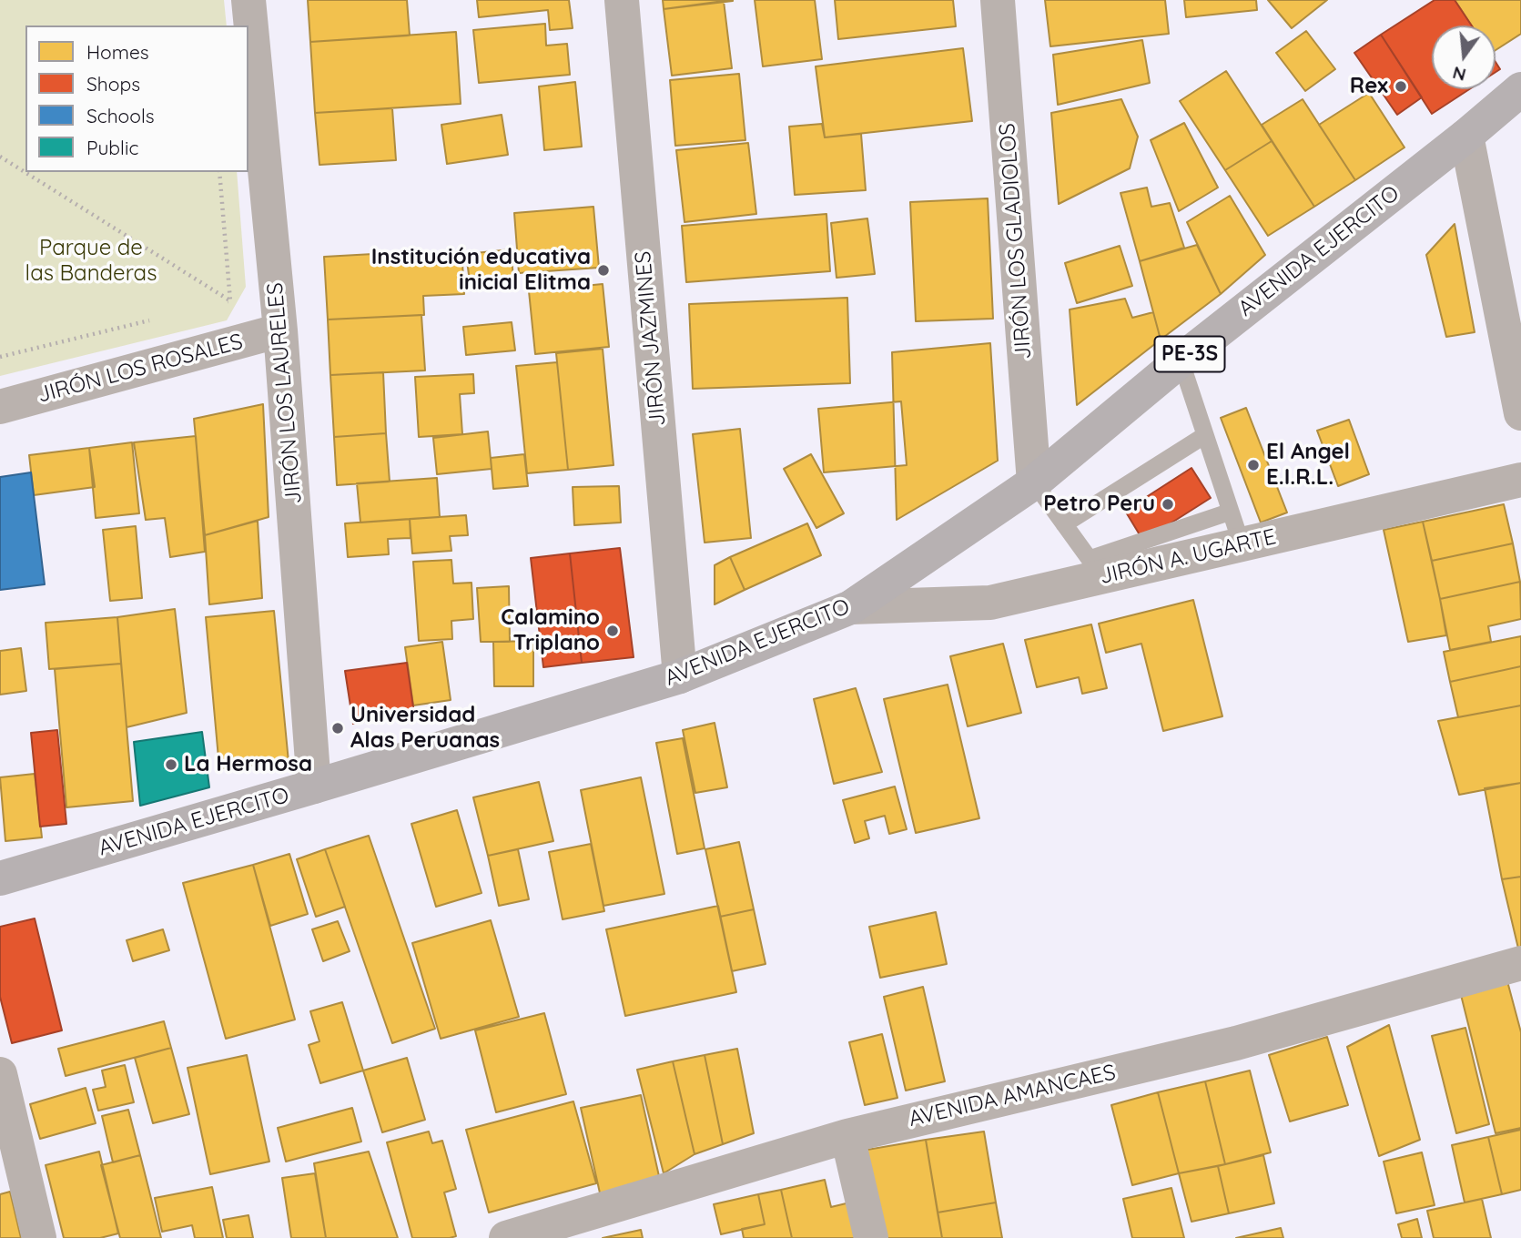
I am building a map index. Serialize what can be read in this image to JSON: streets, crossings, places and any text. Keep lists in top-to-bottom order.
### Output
{
  "streets": {
    "highway": ["AVENIDA EJERCITO", "PE-3S"],
    "street": [
      "JIRÓN LOS GLADIOLOS",
      "JIRÓN JAZMINES",
      "JIRÓN LOS ROSALES",
      "JIRÓN LOS LAURELES",
      "JIRÓN A. UGARTE",
      "AVENIDA AMANCAES"
    ]
  },
  "crossings": [
    ["JIRÓN LOS GLADIOLOS", "AVENIDA EJERCITO"],
    ["AVENIDA EJERCITO", "JIRÓN JAZMINES"],
    ["AVENIDA EJERCITO", "JIRÓN LOS LAURELES"],
    ["AVENIDA EJERCITO", "JIRÓN A. UGARTE"],
    ["JIRÓN LOS ROSALES", "JIRÓN LOS LAURELES"]
  ],
  "parks": ["Parque de las Banderas"],
  "places": [
    "Rex",
    "Institución educativa inicial Elitma",
    "El Angel E.I.R.L.",
    "Petro Peru",
    "Calamino Triplano",
    "Universidad Alas Peruanas",
    "La Hermosa"
  ],
  "legend": [
    "Homes",
    "Shops",
    "Schools",
    "Public"
  ],
  "north": "bottom"
}
